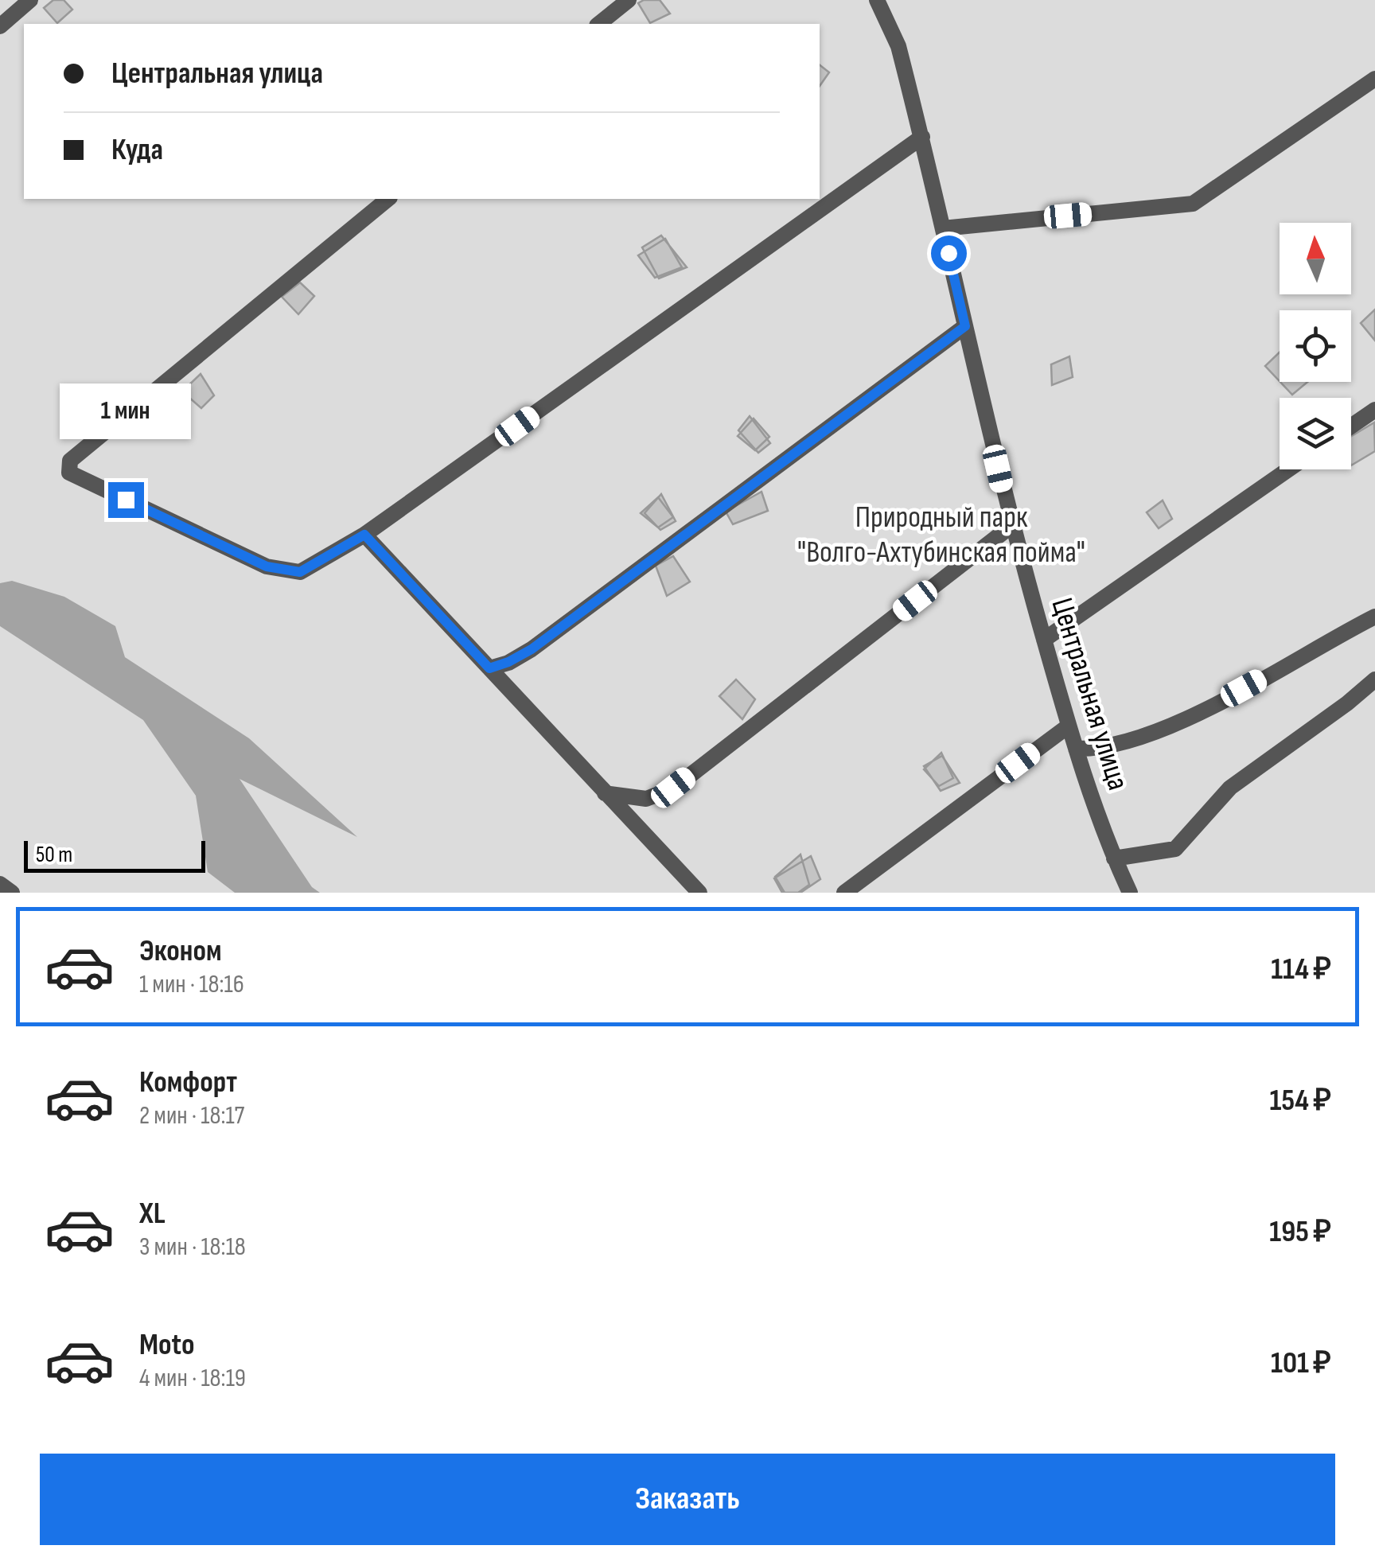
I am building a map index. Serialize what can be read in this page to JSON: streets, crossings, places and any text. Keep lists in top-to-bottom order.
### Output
{
  "streets": {
    "street": ["Центральная улица"]
  },
  "parks": ["Природный парк \"Волго-Ахтубинская пойма\""],
  "scale_bar": "50 m",
  "north": "top",
  "page": {
    "banner": ["Центральная улица", "Куда"],
    "bubble": "1 мин",
    "scale": "50 m",
    "list": [
      {
        "name": "Эконом",
        "note": "1 мин · 18:16",
        "value": "114 ₽"
      },
      {
        "name": "Комфорт",
        "note": "2 мин · 18:17",
        "value": "154 ₽"
      },
      {
        "name": "XL",
        "note": "3 мин · 18:18",
        "value": "195 ₽"
      },
      {
        "name": "Moto",
        "note": "4 мин · 18:19",
        "value": "101 ₽"
      }
    ],
    "buttons": "Заказать"
  }
}
